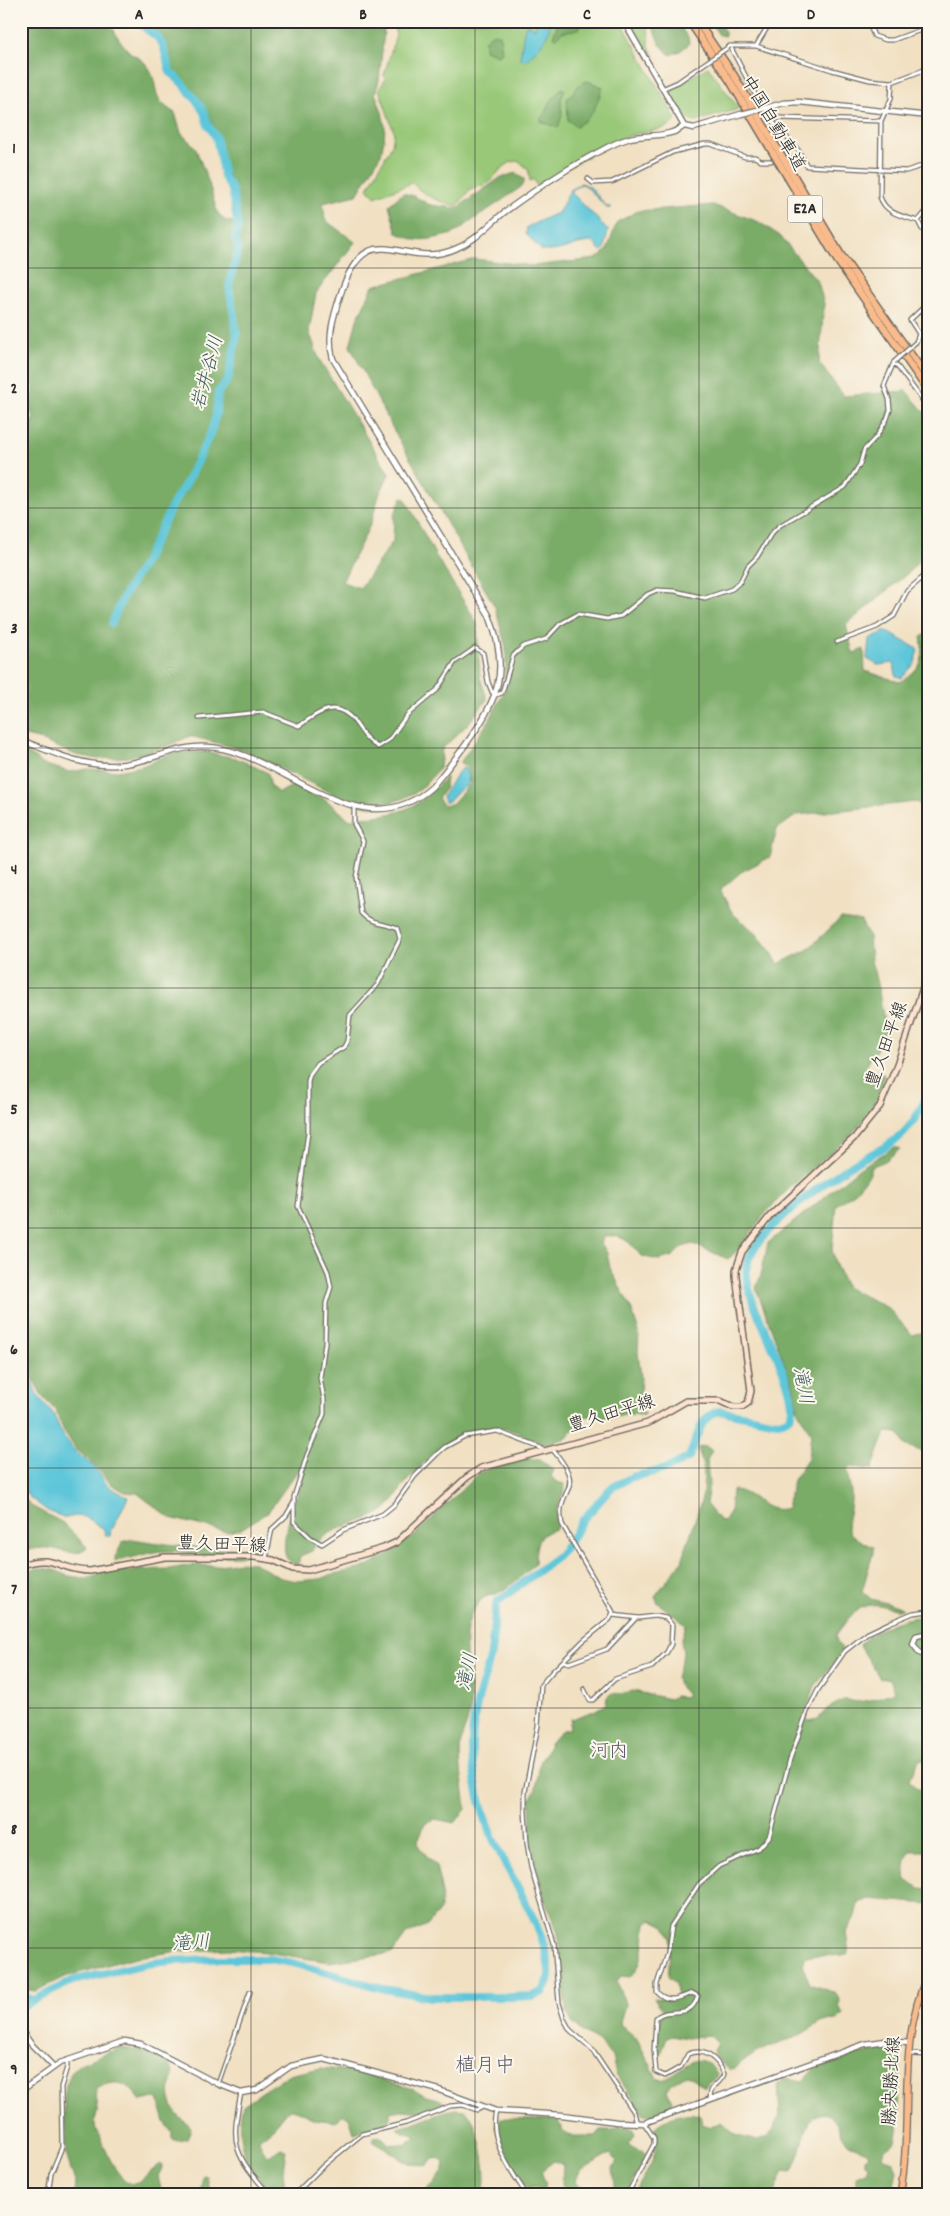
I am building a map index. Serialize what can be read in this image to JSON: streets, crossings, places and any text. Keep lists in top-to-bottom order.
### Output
{
  "streets": {
    "highway": ["中国自動車道", "E2A"],
    "main road": ["豊久田平線", "勝央勝北線"]
  },
  "districts": ["河内", "植月中"],
  "water": ["岩井谷川", "滝川"],
  "grid": {
    "columns": [
      "A",
      "B",
      "C",
      "D"
    ],
    "rows": [
      "1",
      "2",
      "3",
      "4",
      "5",
      "6",
      "7",
      "8",
      "9"
    ]
  }
}
